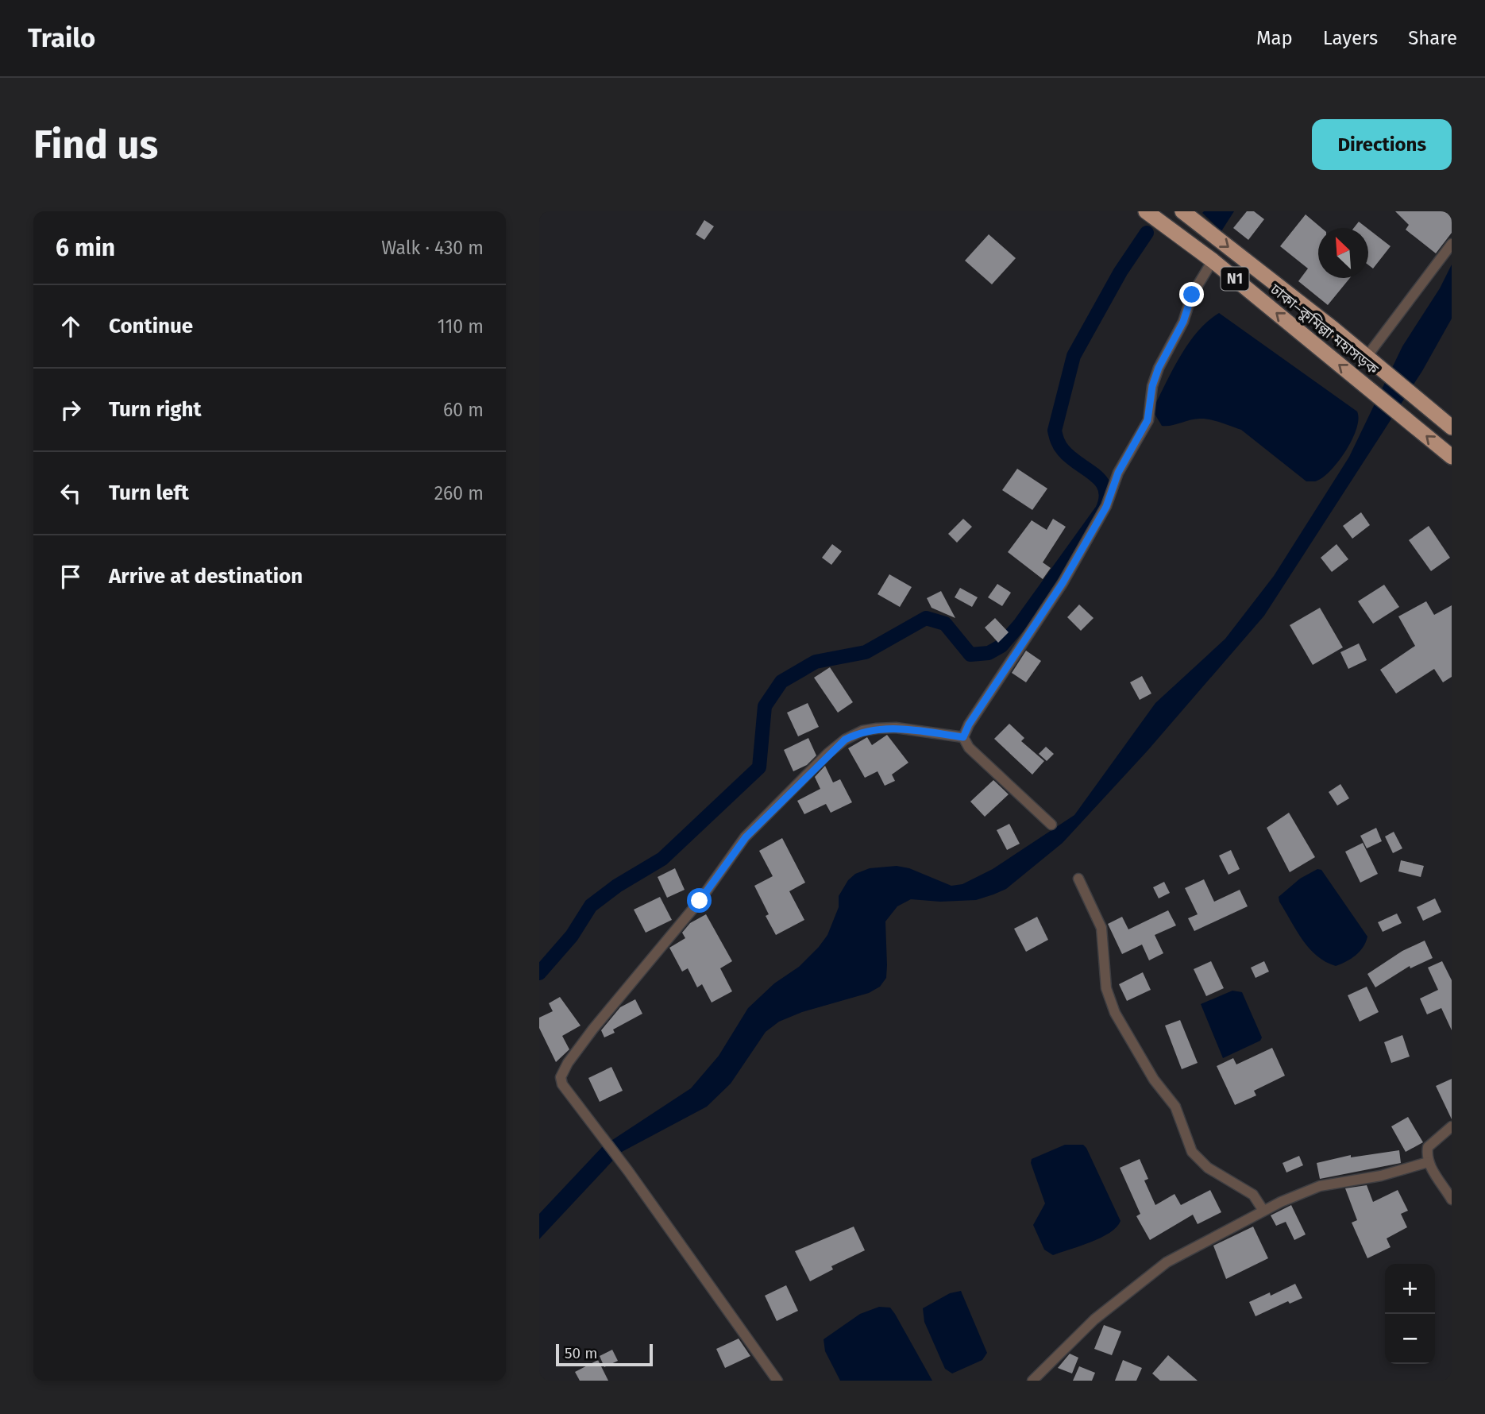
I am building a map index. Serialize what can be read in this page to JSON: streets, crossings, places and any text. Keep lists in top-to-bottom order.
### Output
{
  "streets": {
    "highway": ["N1", "ঢাকা–কুমিল্লা মহাসড়ক"]
  },
  "crossings": [
    ["N1", "ঢাকা–কুমিল্লা মহাসড়ক"]
  ],
  "scale_bar": "50 m",
  "north": "top left",
  "page": {
    "header": "Trailo",
    "nav": ["Map", "Layers", "Share"],
    "buttons": "Directions",
    "title": "Find us",
    "heading": ["6 min", "Walk · 430 m"],
    "list": [
      ["Continue", "110 m"],
      ["Turn right", "60 m"],
      ["Turn left", "260 m"],
      "Arrive at destination"
    ],
    "map_buttons": ["+", "−"],
    "scale": "50 m"
  }
}
